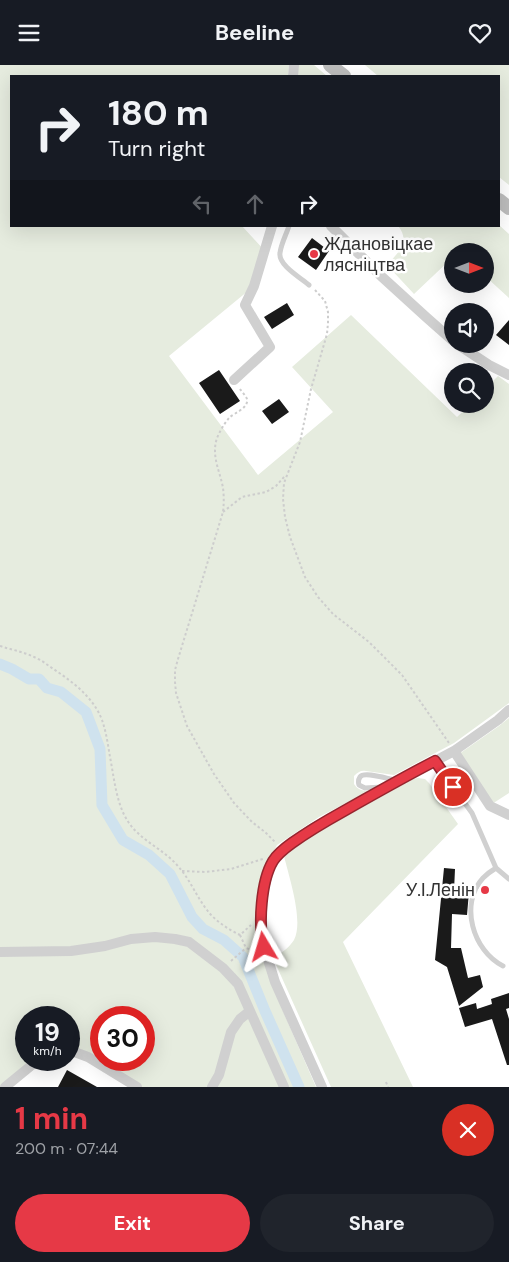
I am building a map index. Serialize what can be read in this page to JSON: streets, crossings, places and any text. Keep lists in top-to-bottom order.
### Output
{
  "places": ["Ждановіцкае лясніцтва", "У.І.Ленін"],
  "north": "right",
  "page": {
    "header": "Beeline",
    "turn": ["180 m", "Turn right"],
    "speed": "19 km/h",
    "limit": "30",
    "heading": ["1 min", "200 m · 07:44"],
    "buttons": ["Exit", "Share"]
  }
}
